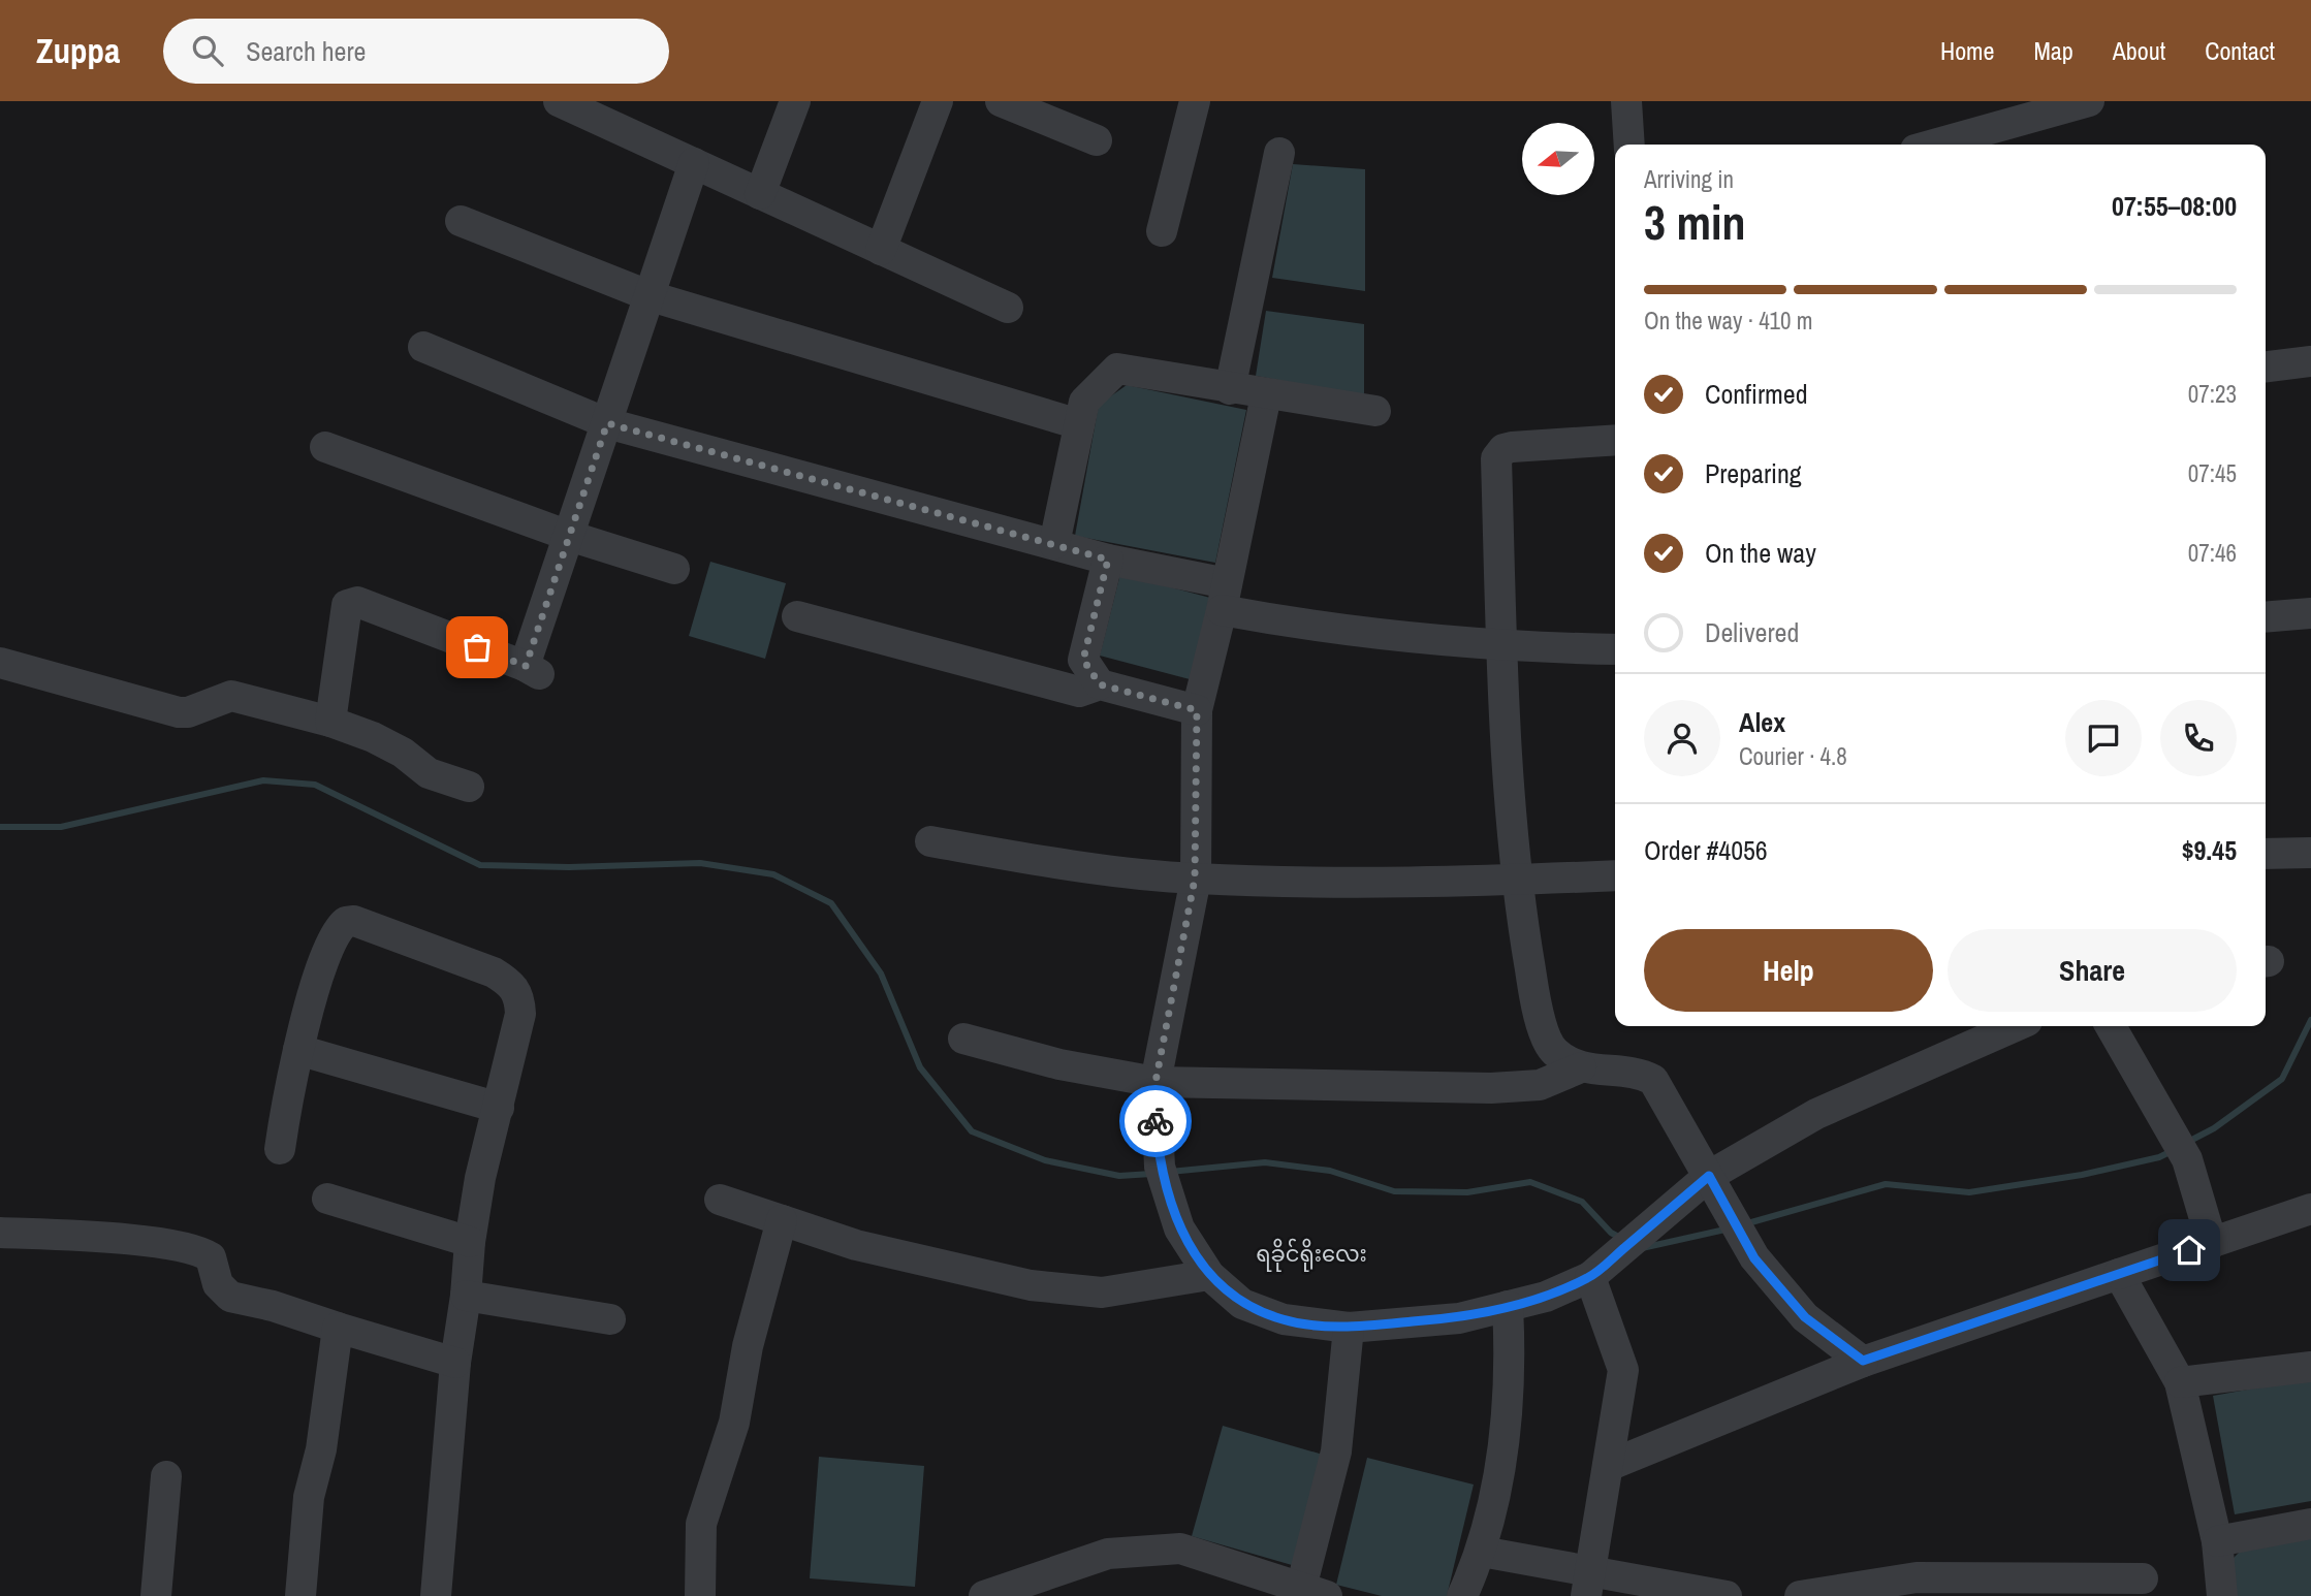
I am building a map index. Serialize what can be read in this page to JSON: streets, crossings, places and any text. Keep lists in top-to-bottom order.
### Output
{
  "districts": ["ရခိုင်ရိုးလေး"],
  "north": "left",
  "page": {
    "header": "Zuppa",
    "search": "Search here",
    "nav": [
      "Home",
      "Map",
      "About",
      "Contact"
    ],
    "heading": ["3 min", "Arriving in", "07:55–08:00"],
    "panel": [
      "Alex",
      "Courier · 4.8",
      "Order #4056",
      "$9.45"
    ],
    "bar": "On the way · 410 m",
    "list": [
      ["Confirmed", "07:23"],
      ["Preparing", "07:45"],
      ["On the way", "07:46"],
      "Delivered"
    ],
    "buttons": ["Help", "Share"]
  }
}
